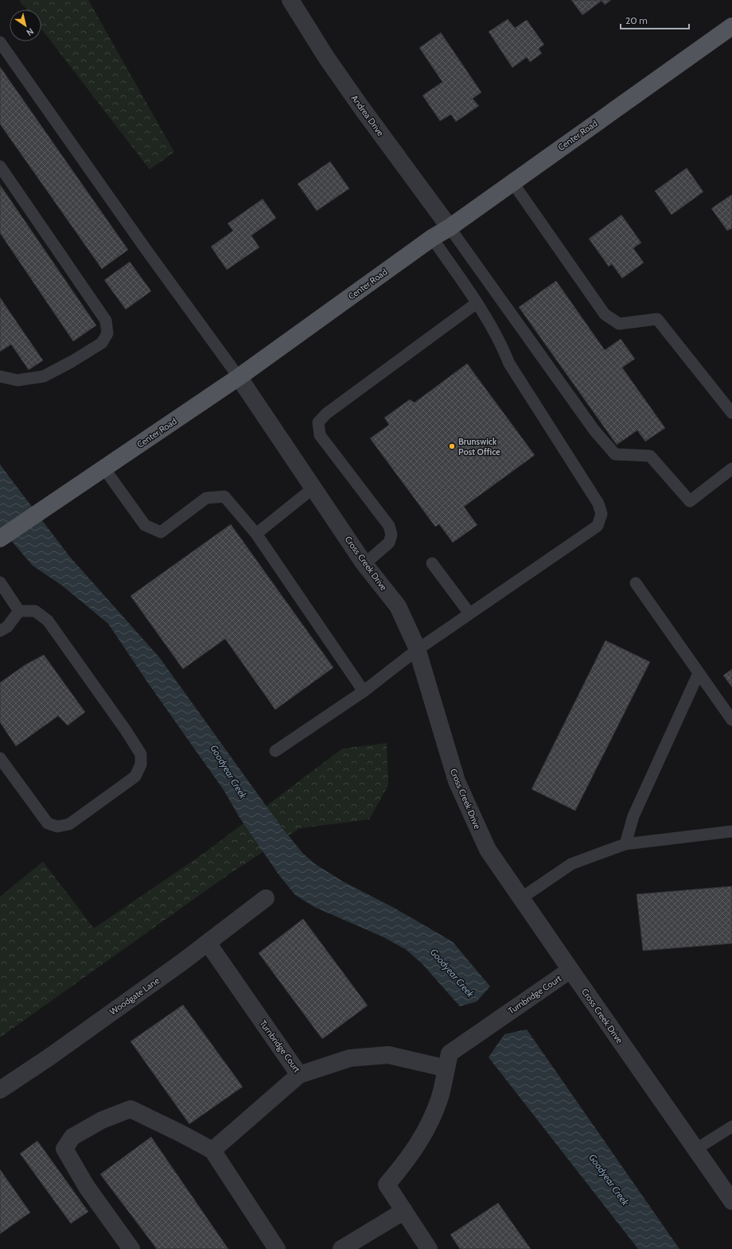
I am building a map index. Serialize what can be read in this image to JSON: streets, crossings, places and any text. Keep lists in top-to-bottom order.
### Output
{
  "streets": {
    "main road": ["Center Road"],
    "street": [
      "Andrea Drive",
      "Cross Creek Drive",
      "Turnbridge Court",
      "Woodgate Lane"
    ]
  },
  "crossings": [
    ["Andrea Drive", "Center Road"],
    ["Center Road", "Cross Creek Drive"],
    ["Cross Creek Drive", "Turnbridge Court"],
    ["Turnbridge Court", "Woodgate Lane"]
  ],
  "water": ["Goodyear Creek"],
  "places": ["Brunswick Post Office"],
  "scale_bar": "20 m",
  "north": "bottom right"
}
